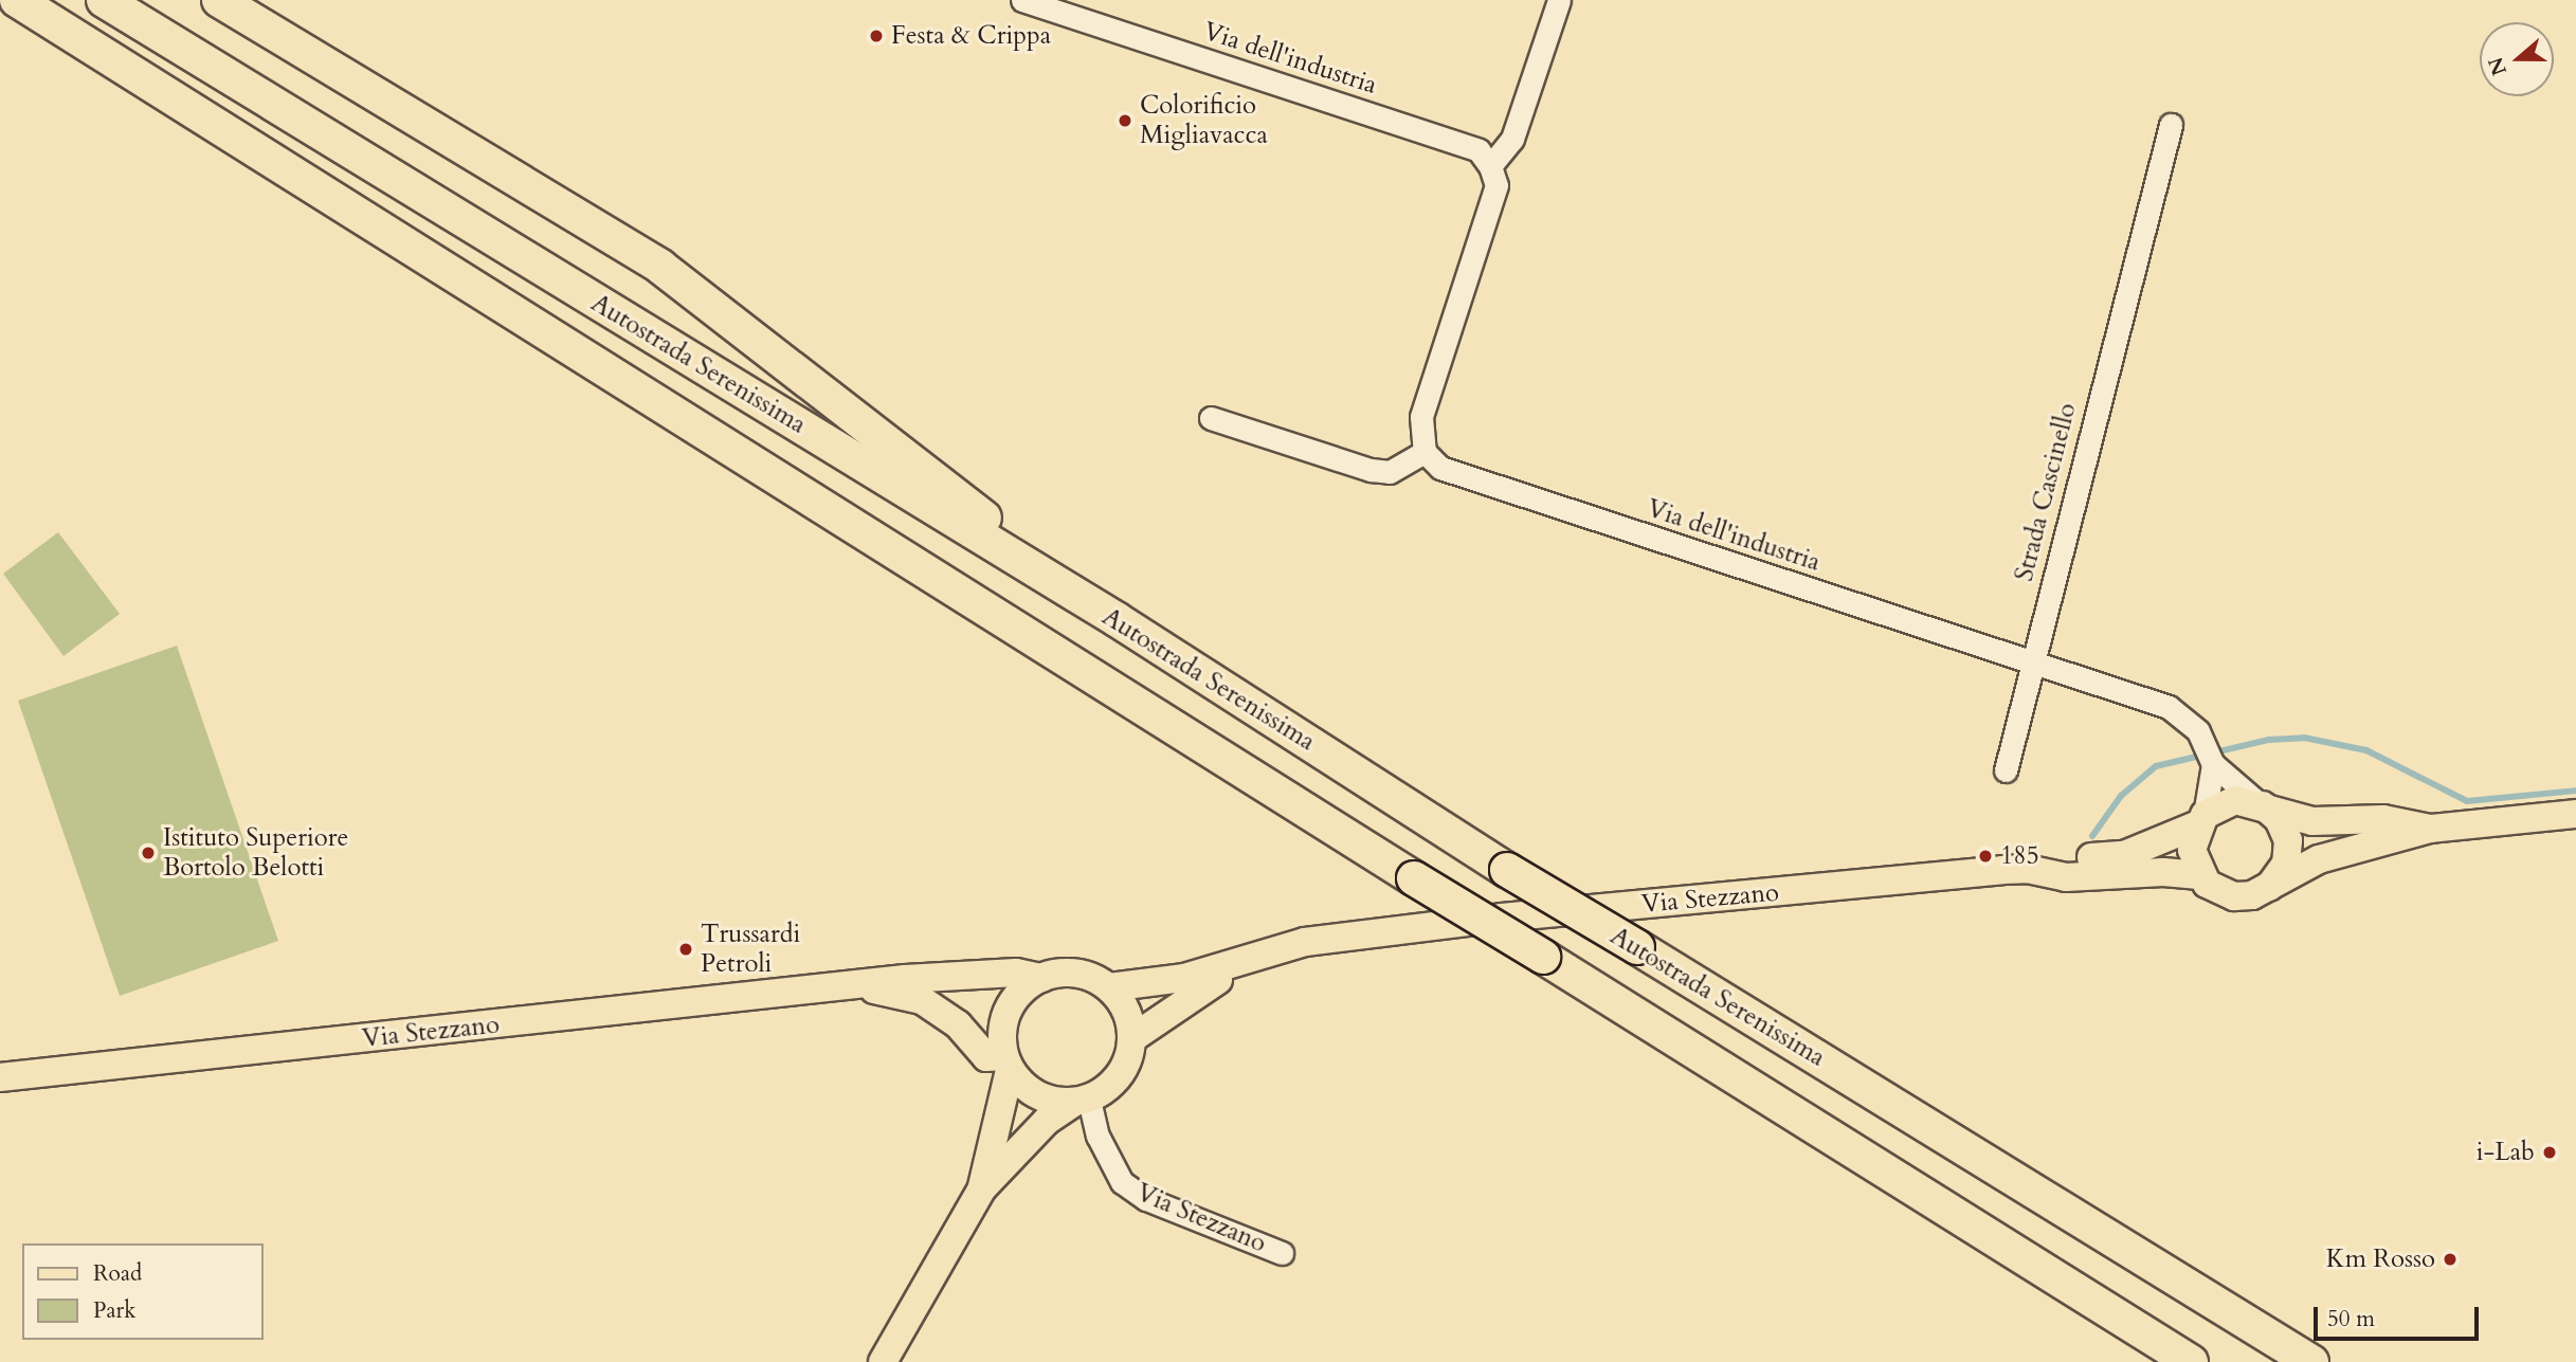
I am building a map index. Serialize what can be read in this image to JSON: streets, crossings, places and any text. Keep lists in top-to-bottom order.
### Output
{
  "streets": {
    "highway": ["Autostrada Serenissima"],
    "main road": ["Via Stezzano"],
    "street": ["Via dell'industria", "Strada Cascinello"]
  },
  "crossings": [
    ["Via dell'industria", "Strada Cascinello"]
  ],
  "places": [
    "Festa & Crippa",
    "Colorificio Migliavacca",
    "Istituto Superiore Bortolo Belotti",
    "185",
    "Trussardi Petroli",
    "i-Lab",
    "Km Rosso"
  ],
  "legend": ["Road", "Park"],
  "scale_bar": "50 m",
  "north": "left"
}
